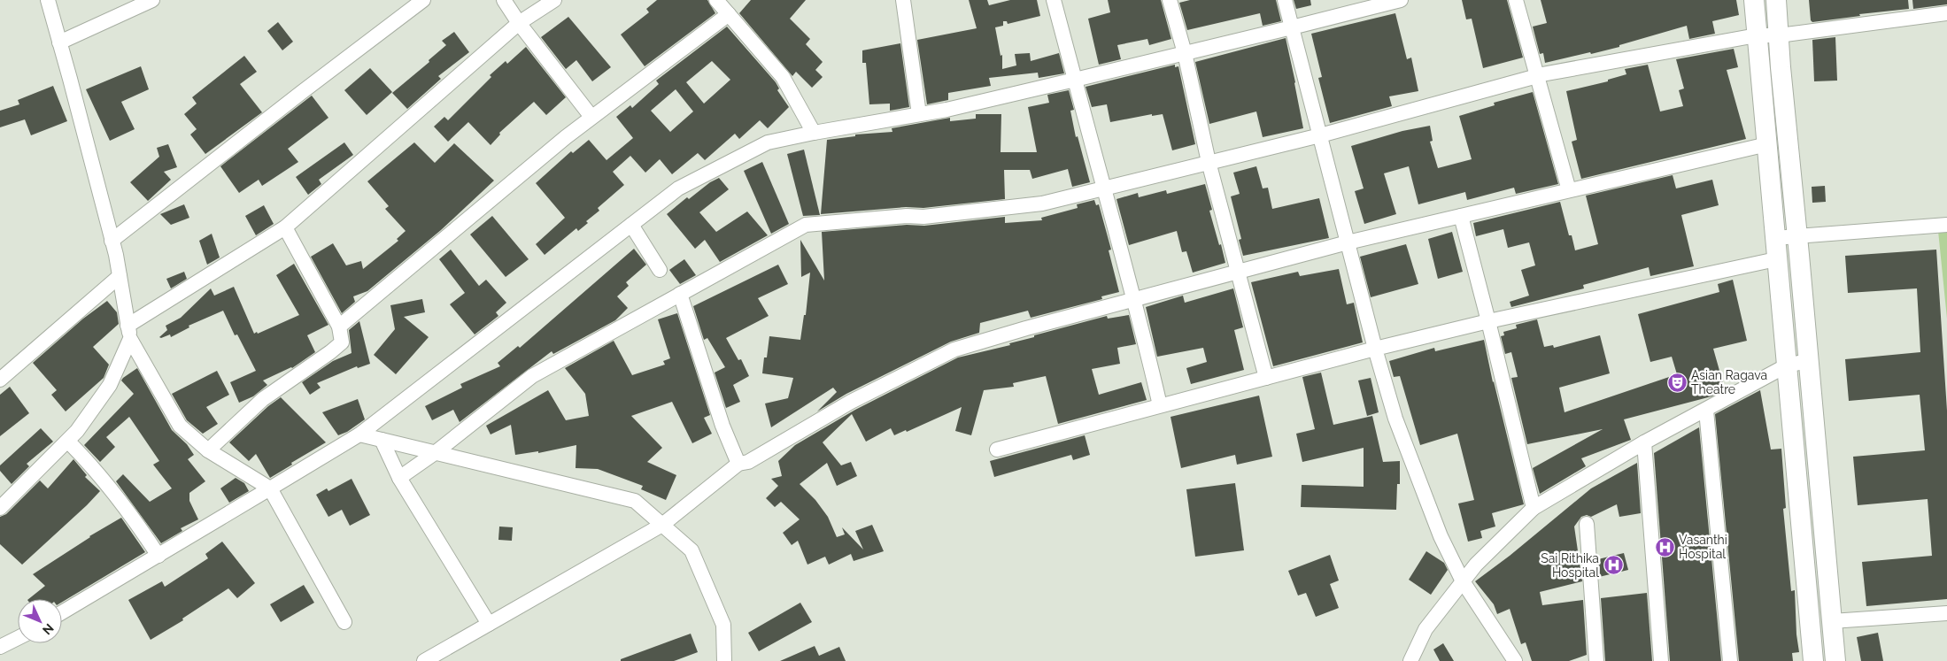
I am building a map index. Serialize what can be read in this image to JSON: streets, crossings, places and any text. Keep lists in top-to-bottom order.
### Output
{
  "places": {
    "theatre": ["Asian Ragava Theatre"],
    "hospital": ["Vasanthi Hospital", "Sai Rithika Hospital"]
  },
  "north": "bottom right"
}
